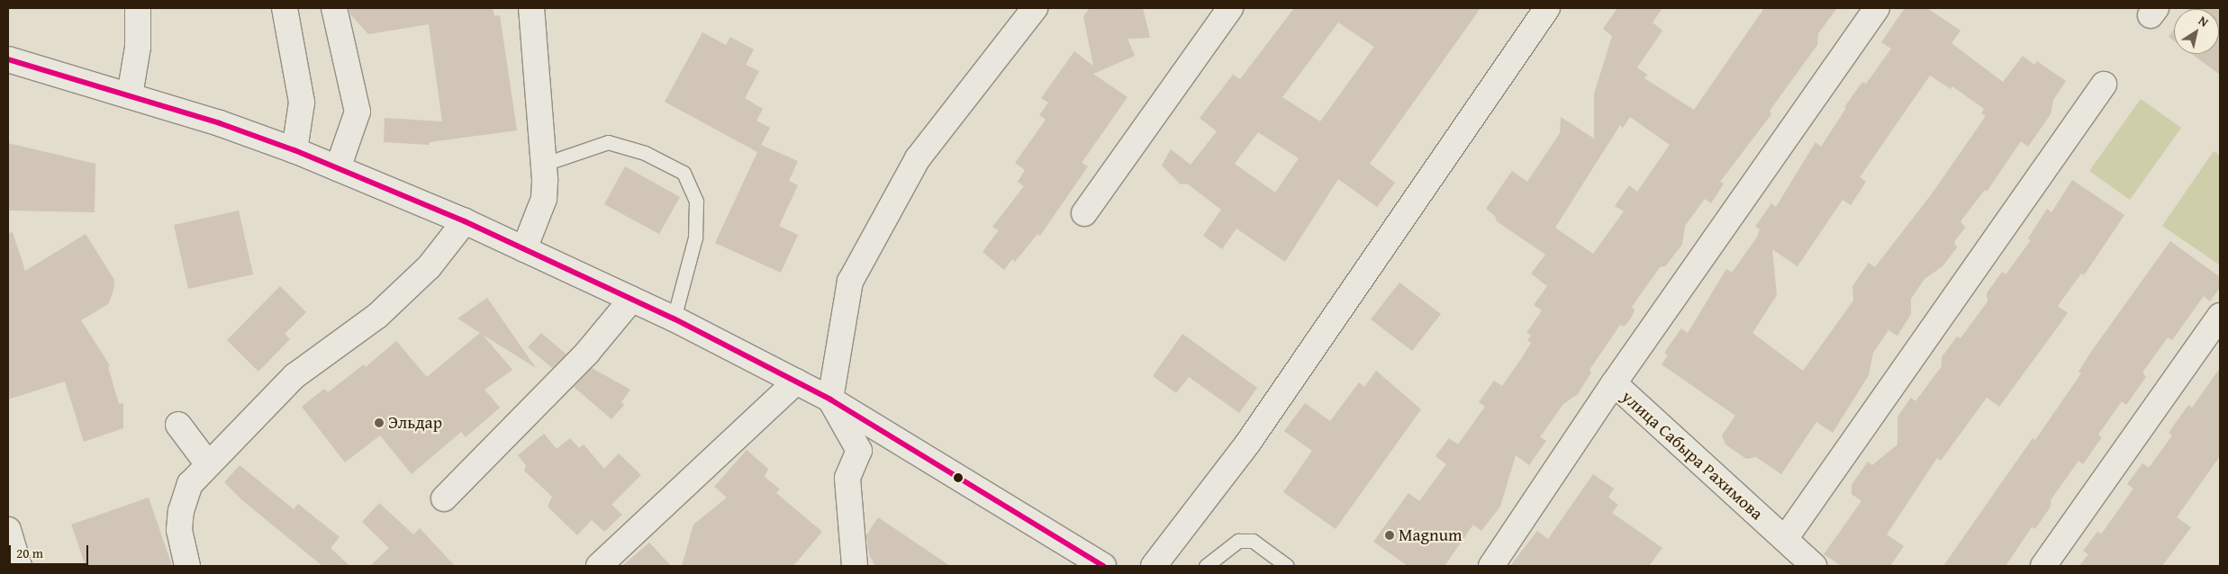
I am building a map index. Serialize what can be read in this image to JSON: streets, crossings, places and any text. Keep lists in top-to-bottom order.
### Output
{
  "streets": {
    "street": ["улица Сабыра Рахимова"]
  },
  "places": ["Эльдар", "Magnum"],
  "scale_bar": "20 m",
  "north": "top right"
}
